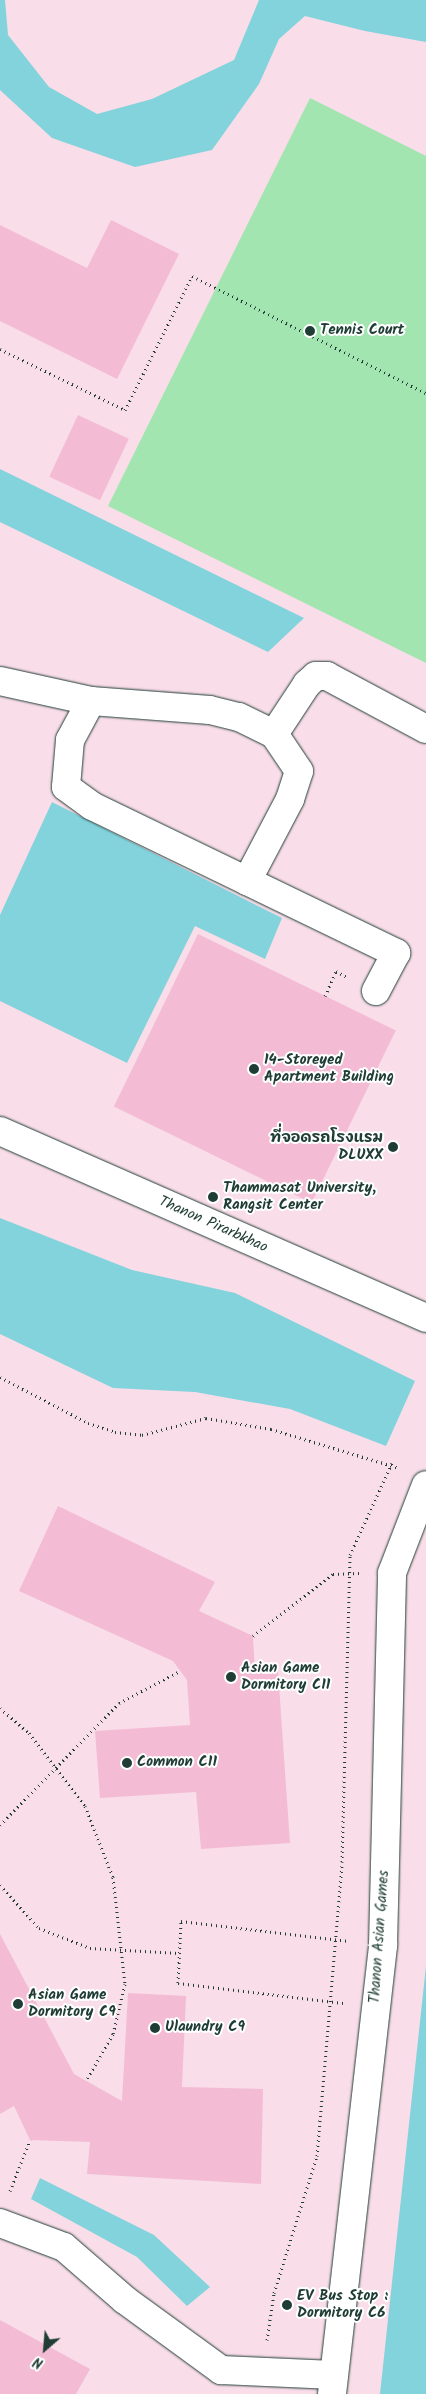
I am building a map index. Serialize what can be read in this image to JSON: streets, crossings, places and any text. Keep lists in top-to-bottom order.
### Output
{
  "streets": {
    "street": ["Thanon Pirarbkhao", "Thanon Asian Games"]
  },
  "places": [
    "Tennis Court",
    "14-Storeyed Apartment Building",
    "ที่จอดรถโรงแรม DLUXX",
    "Thammasat University, Rangsit Center",
    "Asian Game Dormitory C11",
    "Common C11",
    "Asian Game Dormitory C9",
    "Ulaundry C9",
    "EV Bus Stop : Dormitory C6"
  ],
  "north": "bottom left"
}
